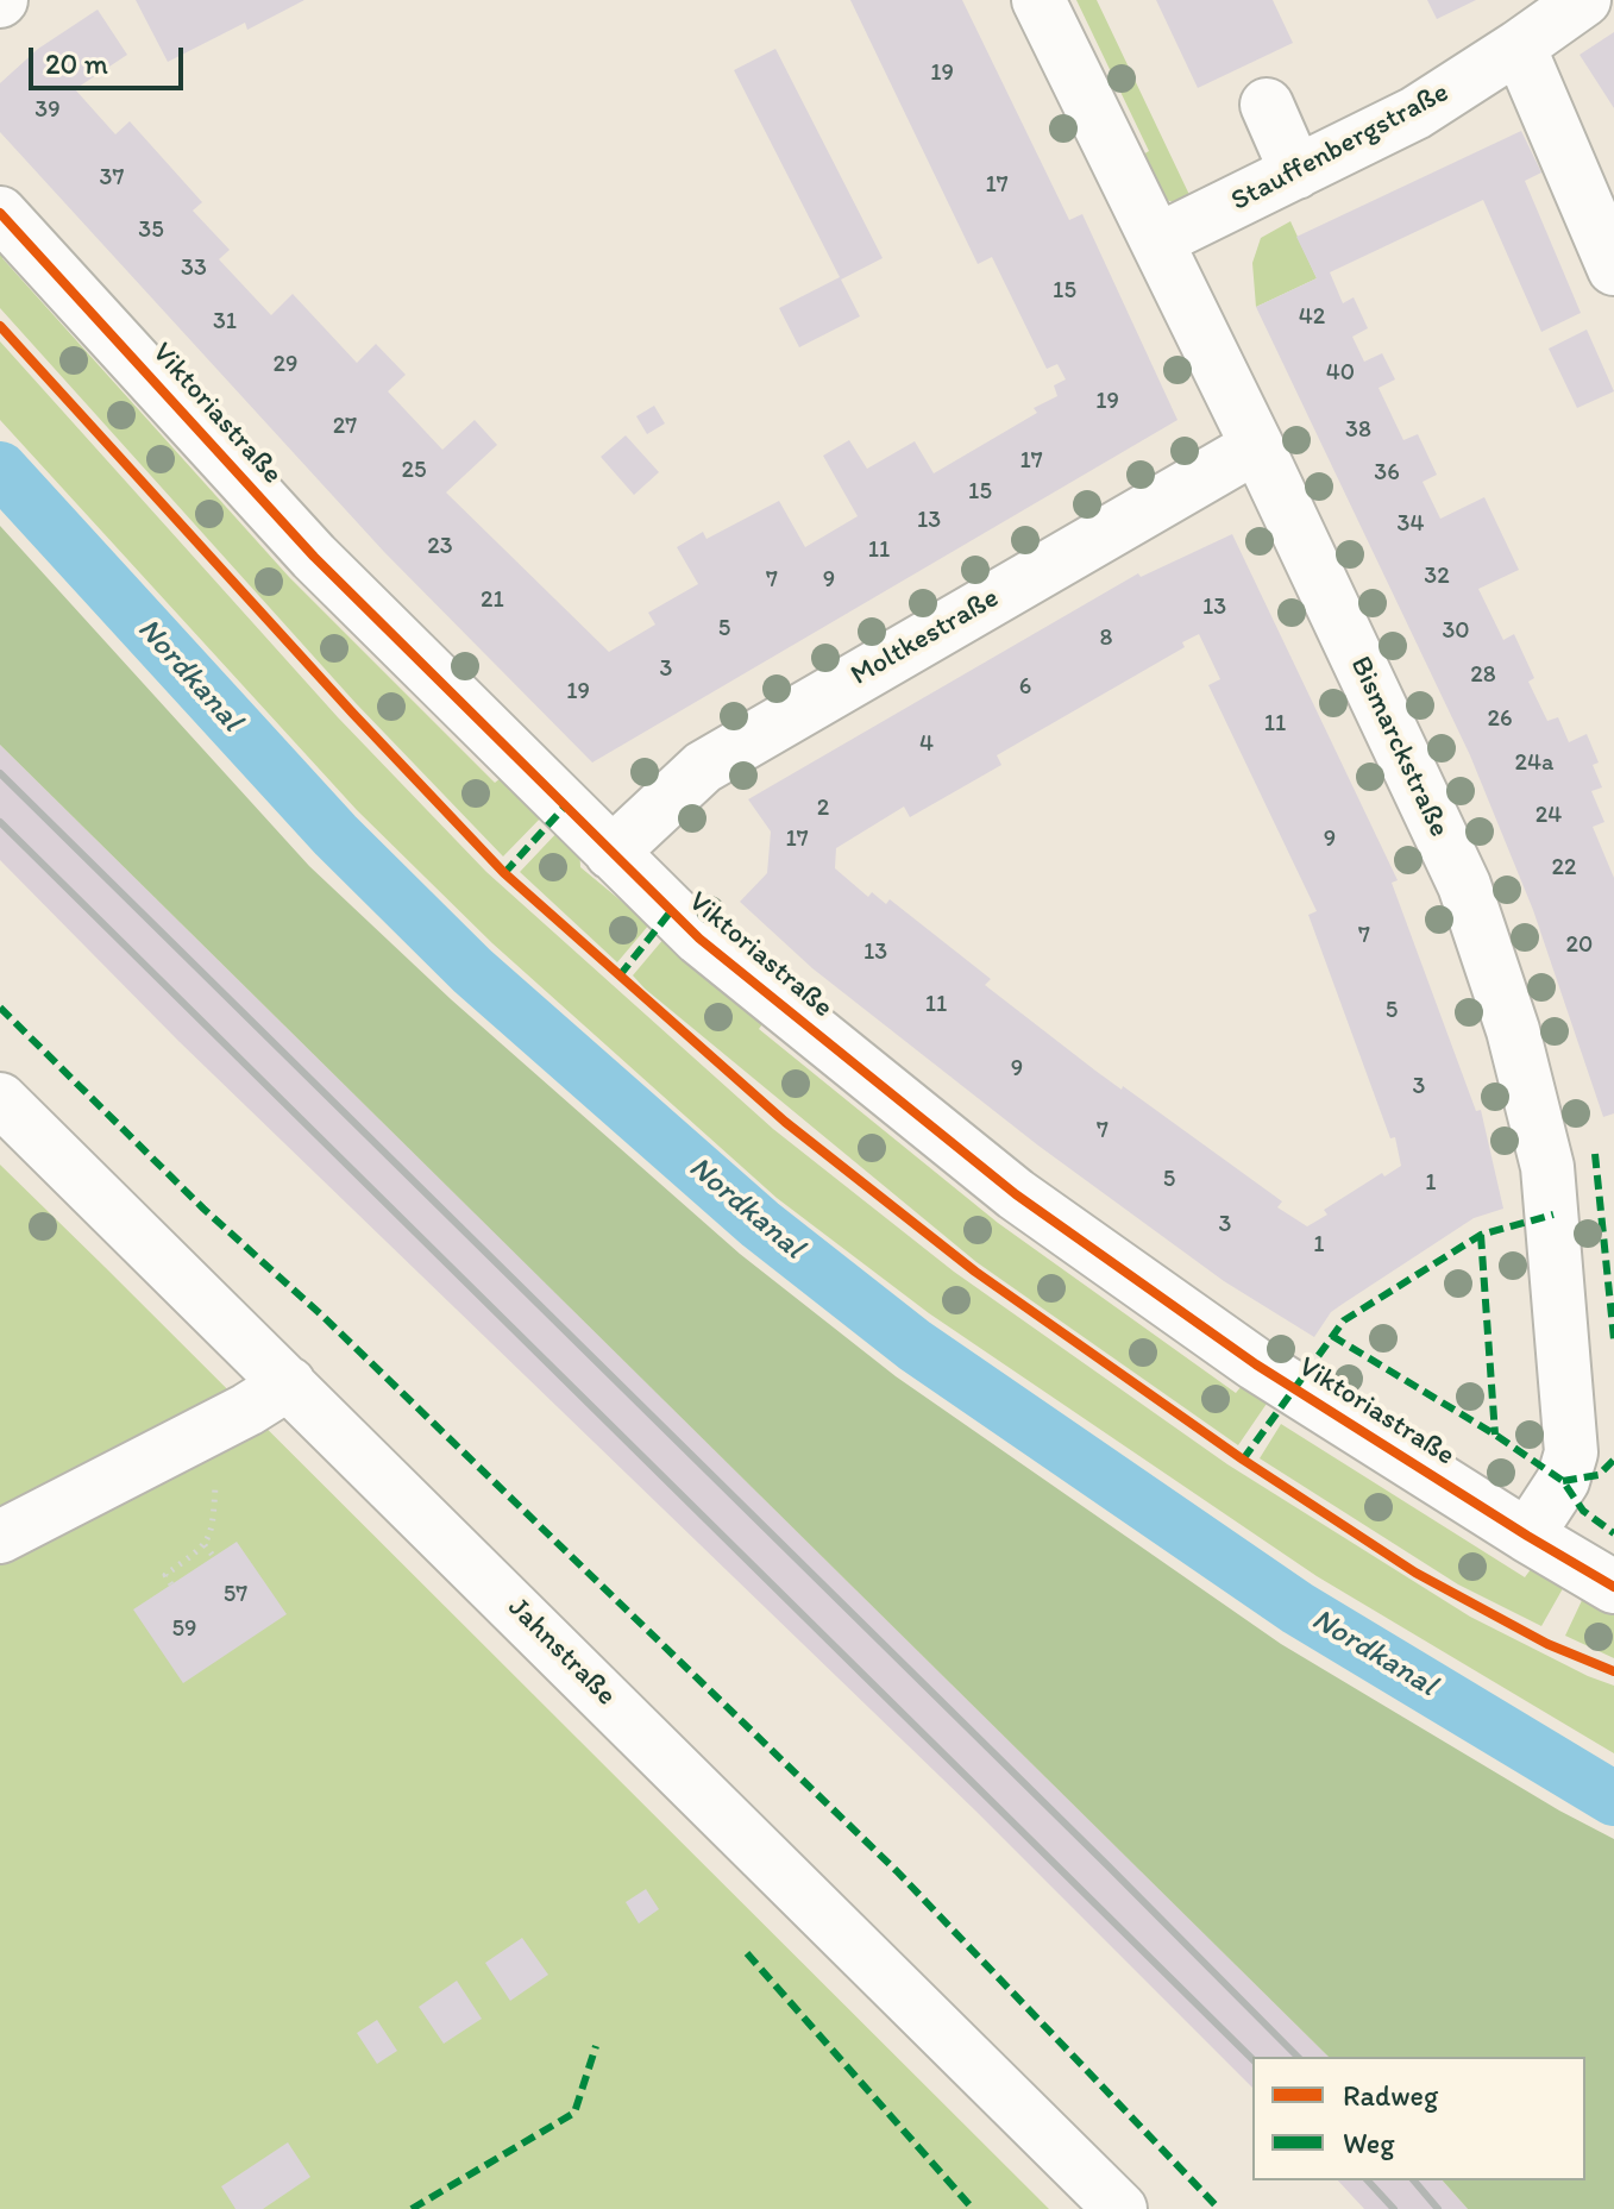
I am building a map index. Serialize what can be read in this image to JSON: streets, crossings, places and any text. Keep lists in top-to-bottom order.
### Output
{
  "streets": {
    "street": [
      "Stauffenbergstraße",
      "Viktoriastraße",
      "Moltkestraße",
      "Bismarckstraße",
      "Jahnstraße"
    ]
  },
  "crossings": [
    ["Stauffenbergstraße", "Bismarckstraße"],
    ["Viktoriastraße", "Moltkestraße"],
    ["Viktoriastraße", "Bismarckstraße"],
    ["Moltkestraße", "Bismarckstraße"]
  ],
  "water": ["Nordkanal"],
  "house_numbers": [
    "19",
    "39",
    "37",
    "17",
    "35",
    "33",
    "15",
    "42",
    "31",
    "29",
    "40",
    "19",
    "27",
    "38",
    "17",
    "25",
    "36",
    "15",
    "13",
    "34",
    "23",
    "11",
    "32",
    "7",
    "9",
    "21",
    "13",
    "5",
    "30",
    "8",
    "3",
    "28",
    "6",
    "19",
    "26",
    "11",
    "4",
    "24a",
    "2",
    "24",
    "17",
    "9",
    "22",
    "7",
    "20",
    "13",
    "11",
    "5",
    "9",
    "3",
    "7",
    "5",
    "1",
    "3",
    "1",
    "57",
    "59"
  ],
  "legend": ["Radweg", "Weg"],
  "scale_bar": "20 m"
}
